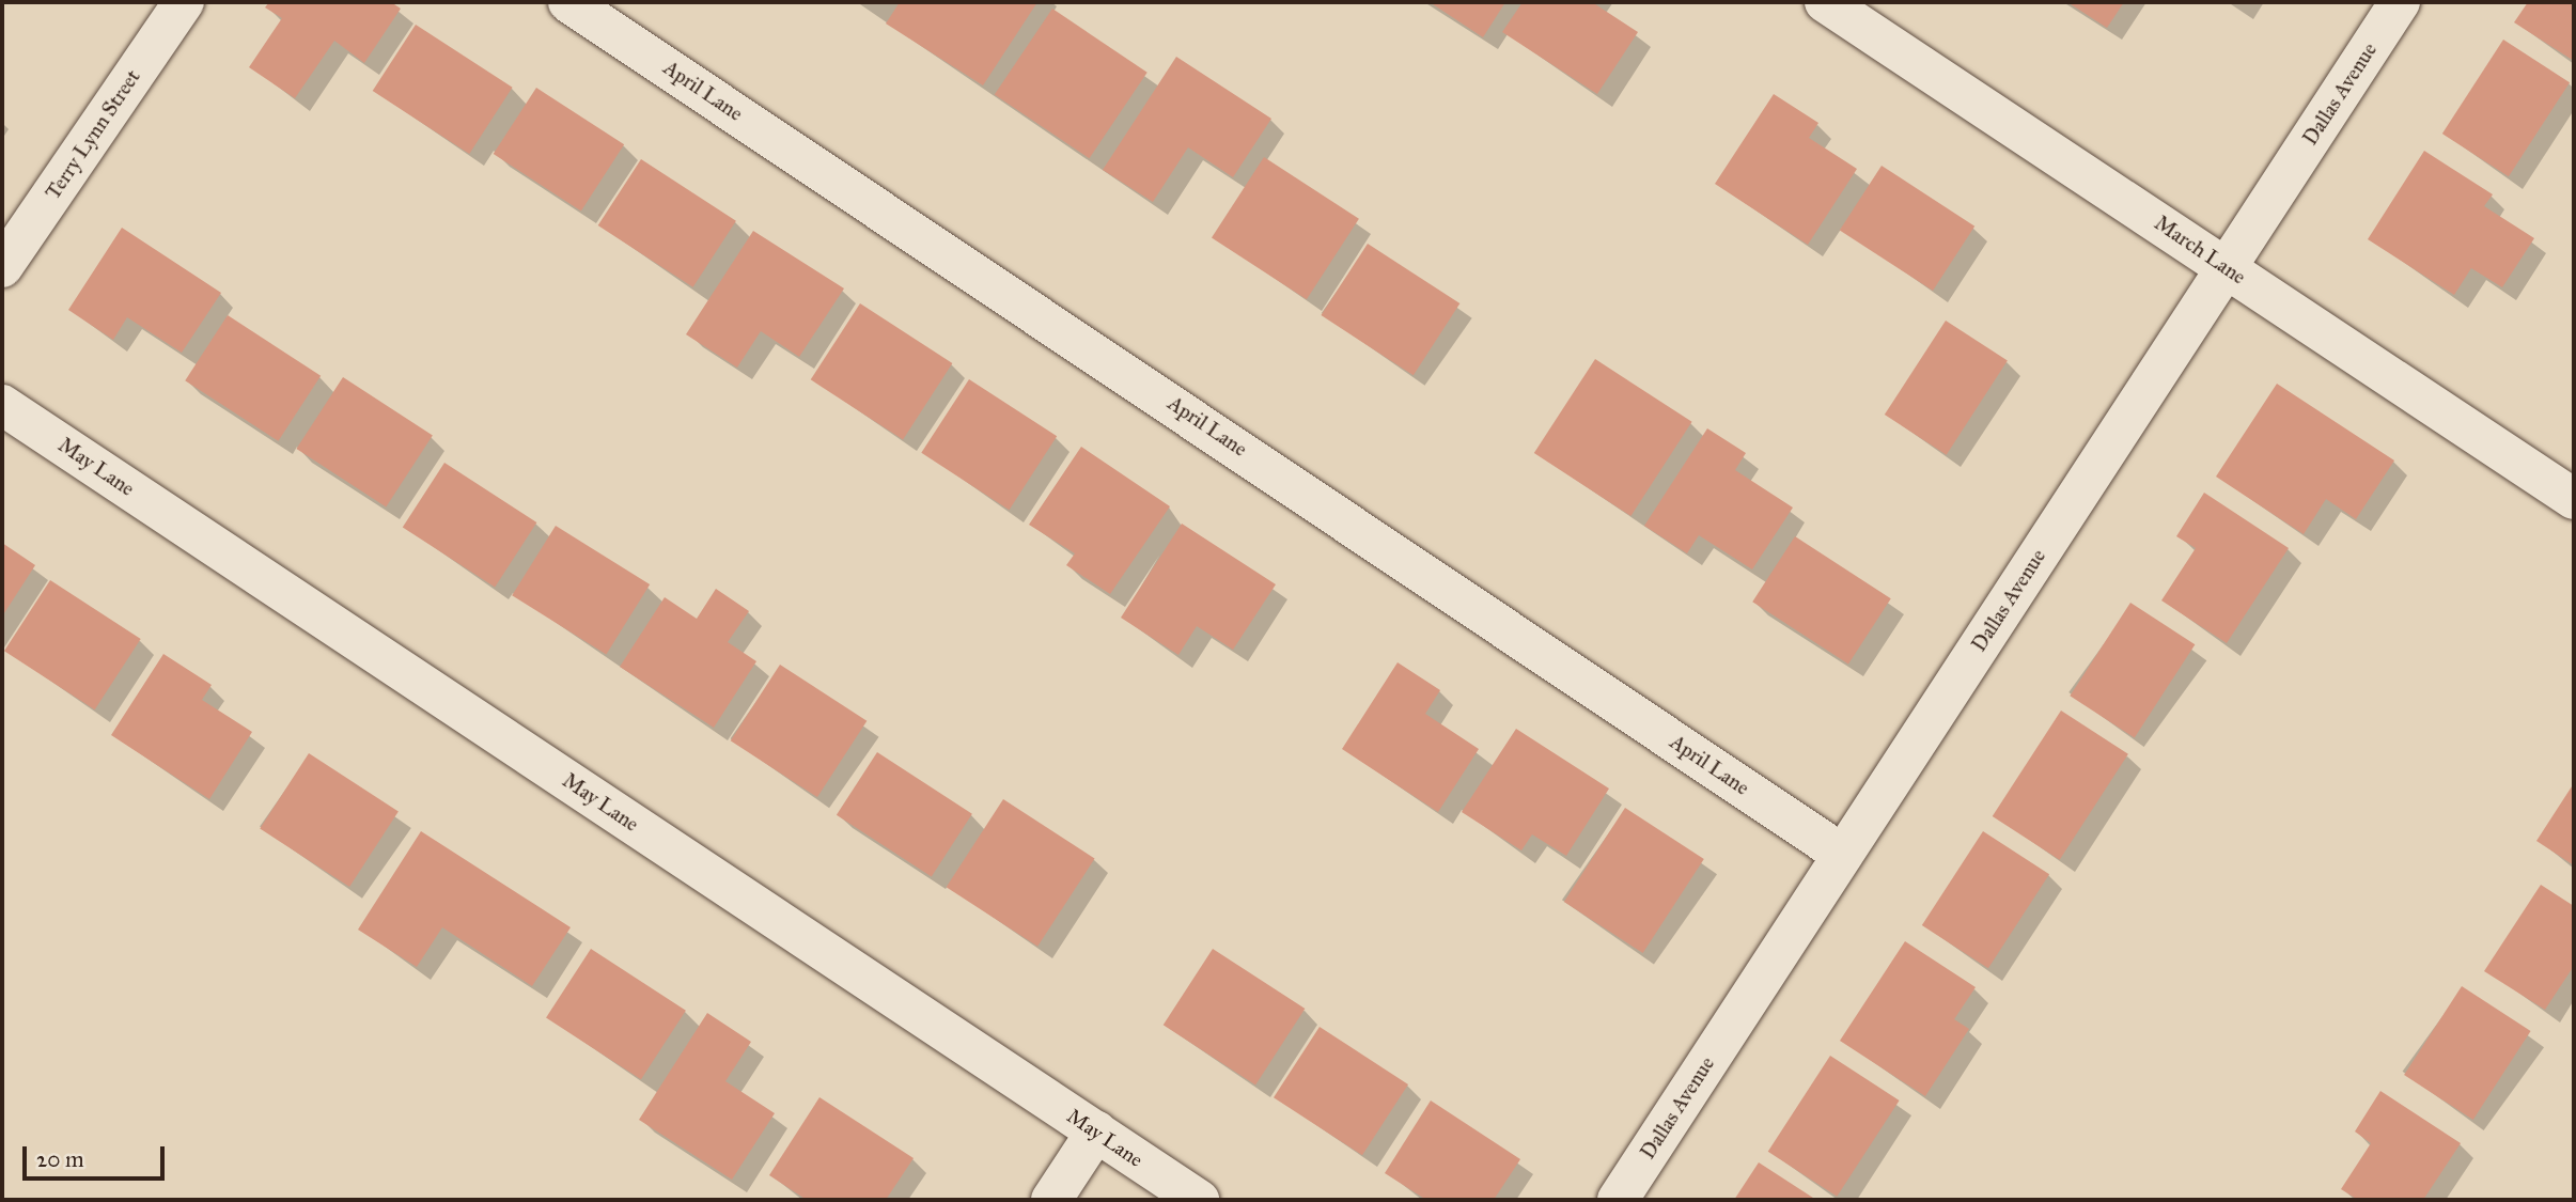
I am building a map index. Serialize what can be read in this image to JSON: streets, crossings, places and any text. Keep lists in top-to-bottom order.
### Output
{
  "streets": {
    "street": [
      "April Lane",
      "Dallas Avenue",
      "Terry Lynn Street",
      "March Lane",
      "May Lane"
    ]
  },
  "crossings": [
    ["April Lane", "Dallas Avenue"],
    ["Dallas Avenue", "March Lane"]
  ],
  "scale_bar": "20 m"
}
